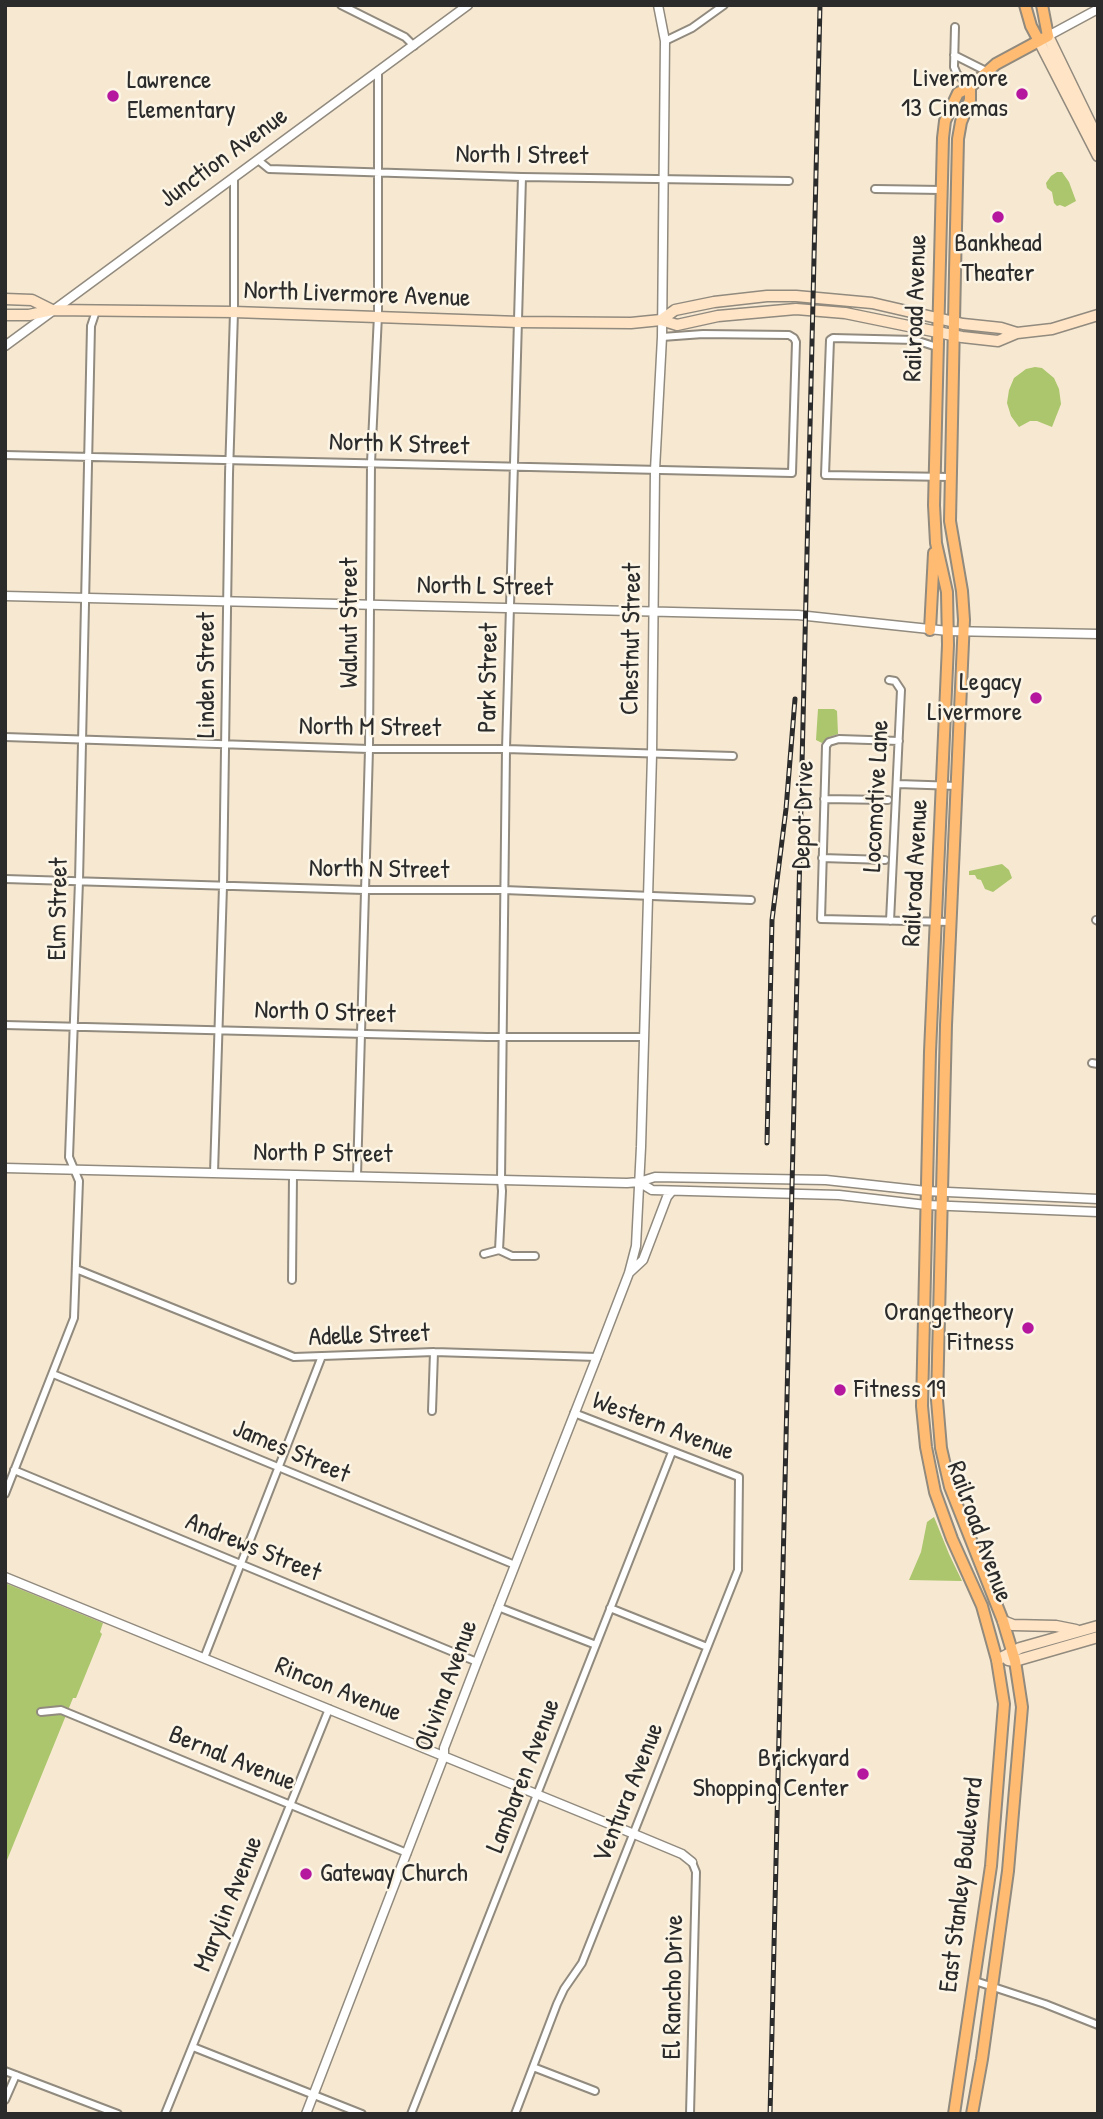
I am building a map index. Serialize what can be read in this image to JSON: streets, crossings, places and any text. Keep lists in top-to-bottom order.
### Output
{
  "streets": {
    "main road": ["North Livermore Avenue", "Railroad Avenue", "East Stanley Boulevard"],
    "street": [
      "North I Street",
      "Junction Avenue",
      "North K Street",
      "North L Street",
      "Walnut Street",
      "Chestnut Street",
      "Linden Street",
      "Park Street",
      "North M Street",
      "Locomotive Lane",
      "Depot Drive",
      "North N Street",
      "Elm Street",
      "North O Street",
      "North P Street",
      "Adelle Street",
      "Western Avenue",
      "James Street",
      "Andrews Street",
      "Olivina Avenue",
      "Rincon Avenue",
      "Bernal Avenue",
      "Lambaren Avenue",
      "Ventura Avenue",
      "Marylin Avenue",
      "El Rancho Drive"
    ]
  },
  "crossings": [
    ["North I Street", "Junction Avenue"],
    ["North I Street", "Walnut Street"],
    ["North I Street", "Chestnut Street"],
    ["North I Street", "Park Street"],
    ["Junction Avenue", "North Livermore Avenue"],
    ["Junction Avenue", "Walnut Street"],
    ["Junction Avenue", "Linden Street"],
    ["North Livermore Avenue", "Railroad Avenue"],
    ["North Livermore Avenue", "Walnut Street"],
    ["North Livermore Avenue", "Chestnut Street"],
    ["North Livermore Avenue", "Linden Street"],
    ["North Livermore Avenue", "Park Street"],
    ["North Livermore Avenue", "Elm Street"],
    ["Railroad Avenue", "North L Street"],
    ["Railroad Avenue", "North P Street"],
    ["Railroad Avenue", "East Stanley Boulevard"],
    ["North K Street", "Walnut Street"],
    ["North K Street", "Chestnut Street"],
    ["North K Street", "Linden Street"],
    ["North K Street", "Park Street"],
    ["North K Street", "Elm Street"],
    ["North L Street", "Walnut Street"],
    ["North L Street", "Chestnut Street"],
    ["North L Street", "Linden Street"],
    ["North L Street", "Park Street"],
    ["North L Street", "Elm Street"],
    ["Walnut Street", "North M Street"],
    ["Walnut Street", "North N Street"],
    ["Walnut Street", "North O Street"],
    ["Walnut Street", "North P Street"],
    ["Chestnut Street", "North M Street"],
    ["Chestnut Street", "North N Street"],
    ["Chestnut Street", "North O Street"],
    ["Chestnut Street", "North P Street"],
    ["Chestnut Street", "Olivina Avenue"],
    ["Linden Street", "North M Street"],
    ["Linden Street", "North N Street"],
    ["Linden Street", "North O Street"],
    ["Linden Street", "North P Street"],
    ["Park Street", "North M Street"],
    ["Park Street", "North N Street"],
    ["Park Street", "North O Street"],
    ["Park Street", "North P Street"],
    ["North M Street", "Elm Street"],
    ["Locomotive Lane", "Depot Drive"],
    ["North N Street", "Elm Street"],
    ["Elm Street", "North O Street"],
    ["Elm Street", "North P Street"],
    ["Elm Street", "Adelle Street"],
    ["Elm Street", "James Street"],
    ["Elm Street", "Andrews Street"],
    ["Adelle Street", "Olivina Avenue"],
    ["Western Avenue", "Olivina Avenue"],
    ["Western Avenue", "Lambaren Avenue"],
    ["Western Avenue", "Ventura Avenue"],
    ["James Street", "Olivina Avenue"],
    ["Andrews Street", "Olivina Avenue"],
    ["Olivina Avenue", "Rincon Avenue"],
    ["Olivina Avenue", "Bernal Avenue"],
    ["Rincon Avenue", "Lambaren Avenue"],
    ["Rincon Avenue", "Ventura Avenue"],
    ["Rincon Avenue", "Marylin Avenue"],
    ["Rincon Avenue", "El Rancho Drive"],
    ["Bernal Avenue", "Marylin Avenue"]
  ],
  "places": [
    "Livermore 13 Cinemas",
    "Lawrence Elementary",
    "Bankhead Theater",
    "Legacy Livermore",
    "Orangetheory Fitness",
    "Fitness 19",
    "Brickyard Shopping Center",
    "Gateway Church"
  ]
}
